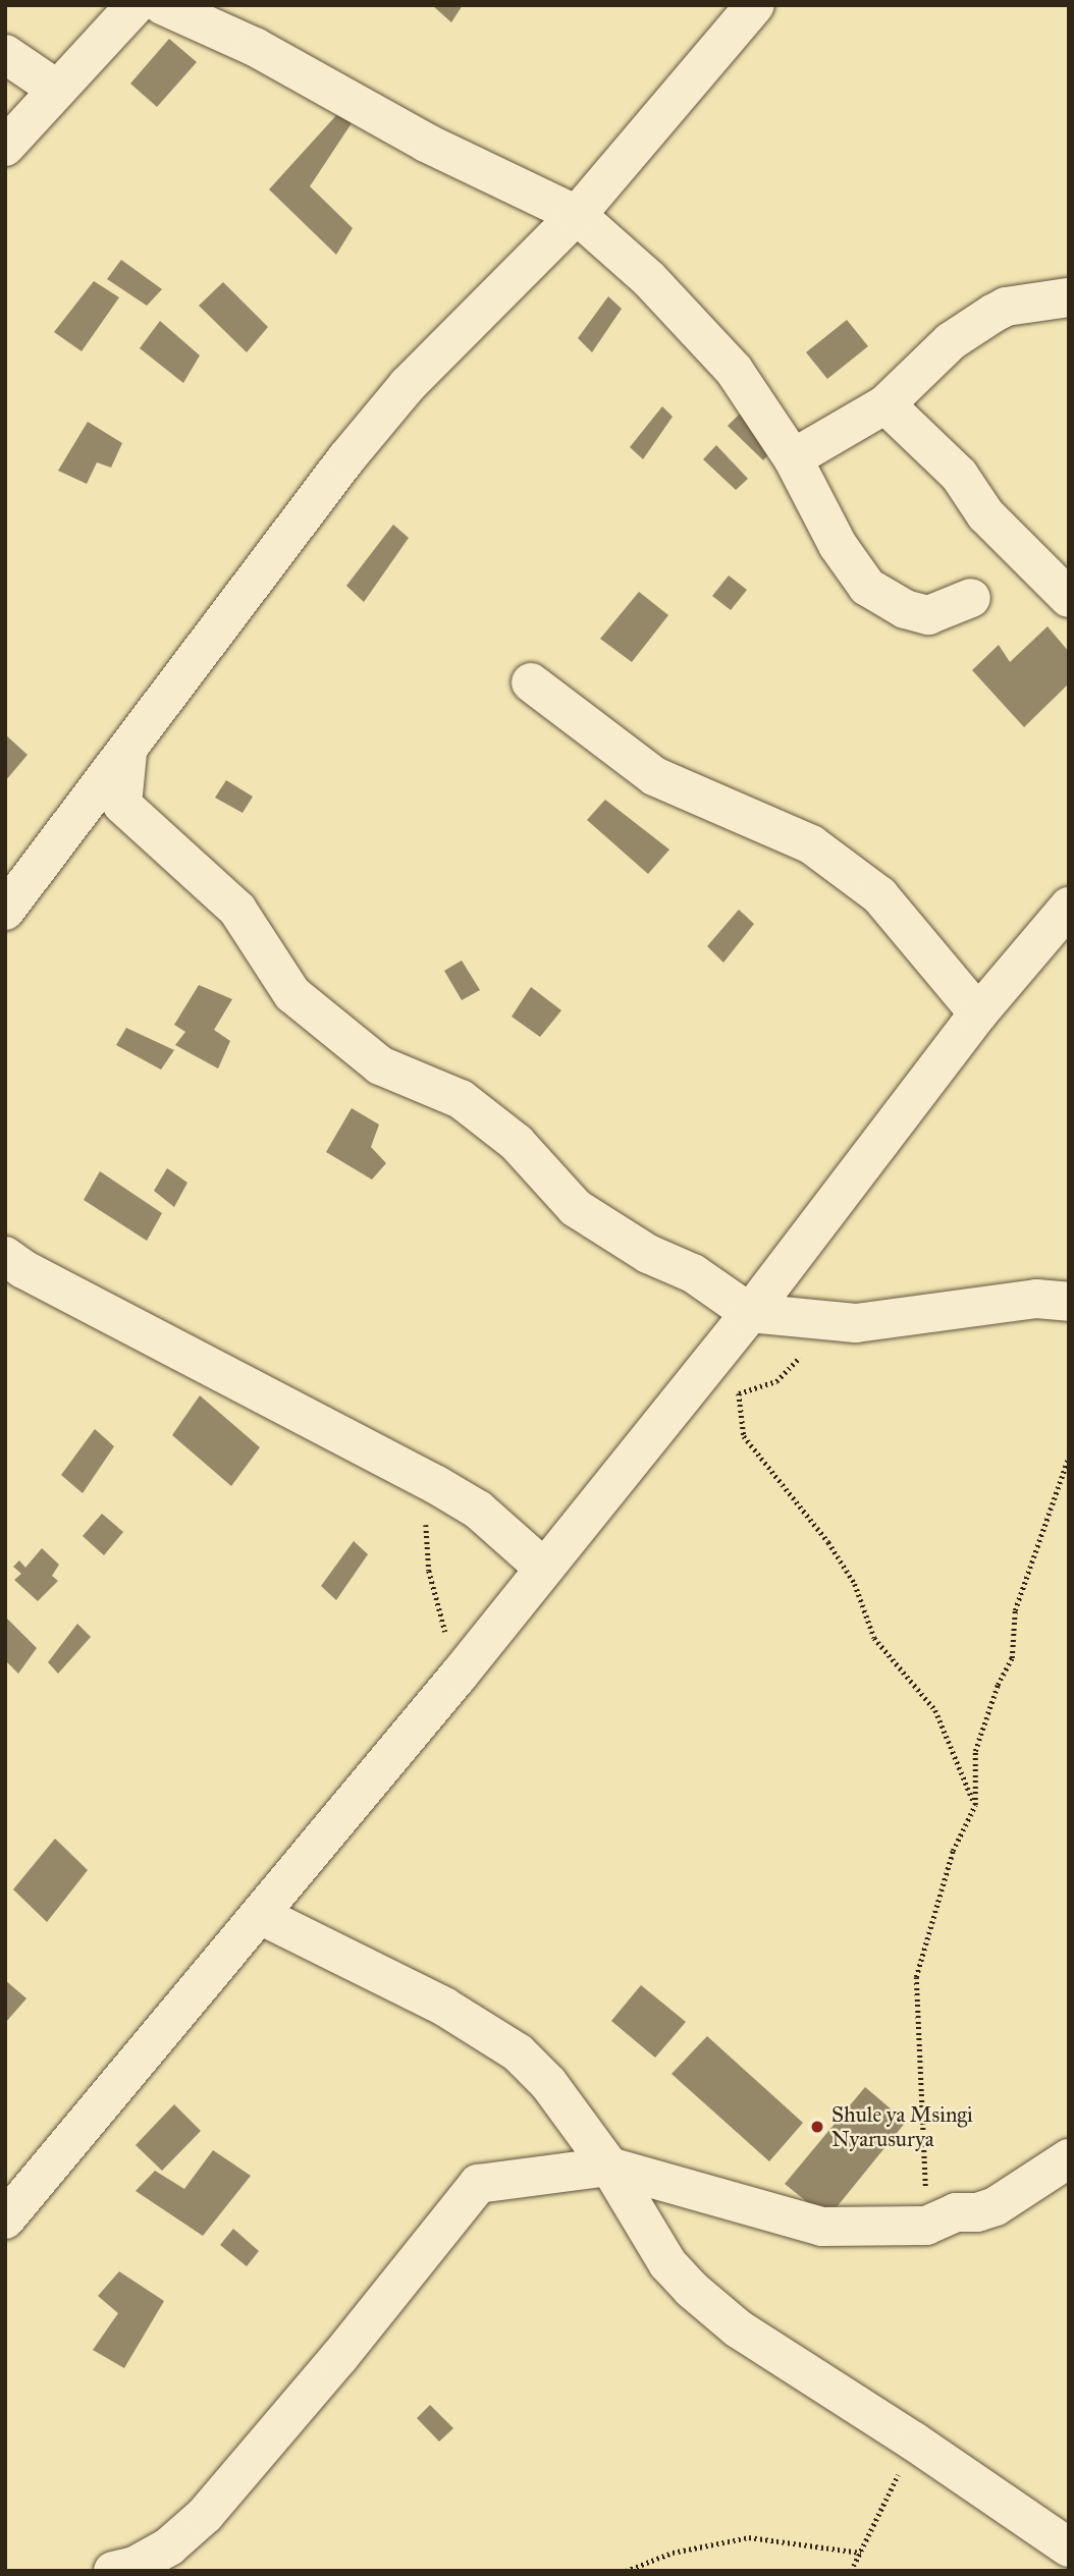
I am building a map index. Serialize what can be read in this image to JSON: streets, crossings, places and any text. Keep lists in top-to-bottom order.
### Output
{
  "places": ["Shule ya Msingi Nyarusurya"]
}
